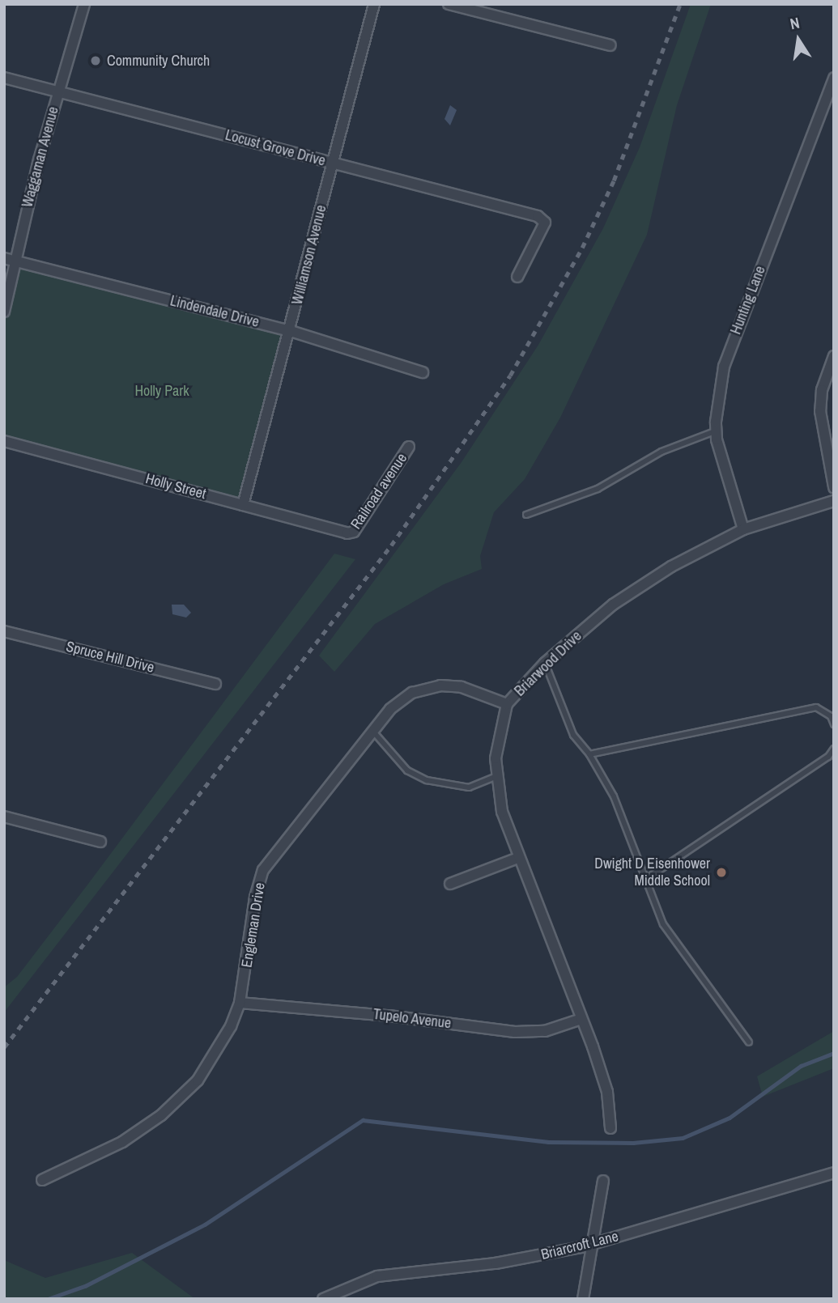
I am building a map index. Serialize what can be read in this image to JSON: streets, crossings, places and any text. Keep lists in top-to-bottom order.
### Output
{
  "streets": {
    "street": [
      "Locust Grove Drive",
      "Waggaman Avenue",
      "Williamson Avenue",
      "Hunting Lane",
      "Lindendale Drive",
      "Holly Street",
      "Railroad avenue",
      "Spruce Hill Drive",
      "Briarwood Drive",
      "Engleman Drive",
      "Tupelo Avenue",
      "Briarcroft Lane"
    ]
  },
  "crossings": [
    ["Locust Grove Drive", "Waggaman Avenue"],
    ["Locust Grove Drive", "Williamson Avenue"],
    ["Waggaman Avenue", "Lindendale Drive"],
    ["Williamson Avenue", "Lindendale Drive"],
    ["Williamson Avenue", "Holly Street"],
    ["Hunting Lane", "Briarwood Drive"],
    ["Holly Street", "Railroad avenue"],
    ["Briarwood Drive", "Engleman Drive"],
    ["Briarwood Drive", "Tupelo Avenue"],
    ["Engleman Drive", "Tupelo Avenue"]
  ],
  "parks": ["Holly Park"],
  "places": ["Community Church", "Dwight D Eisenhower Middle School"],
  "north": "top"
}
